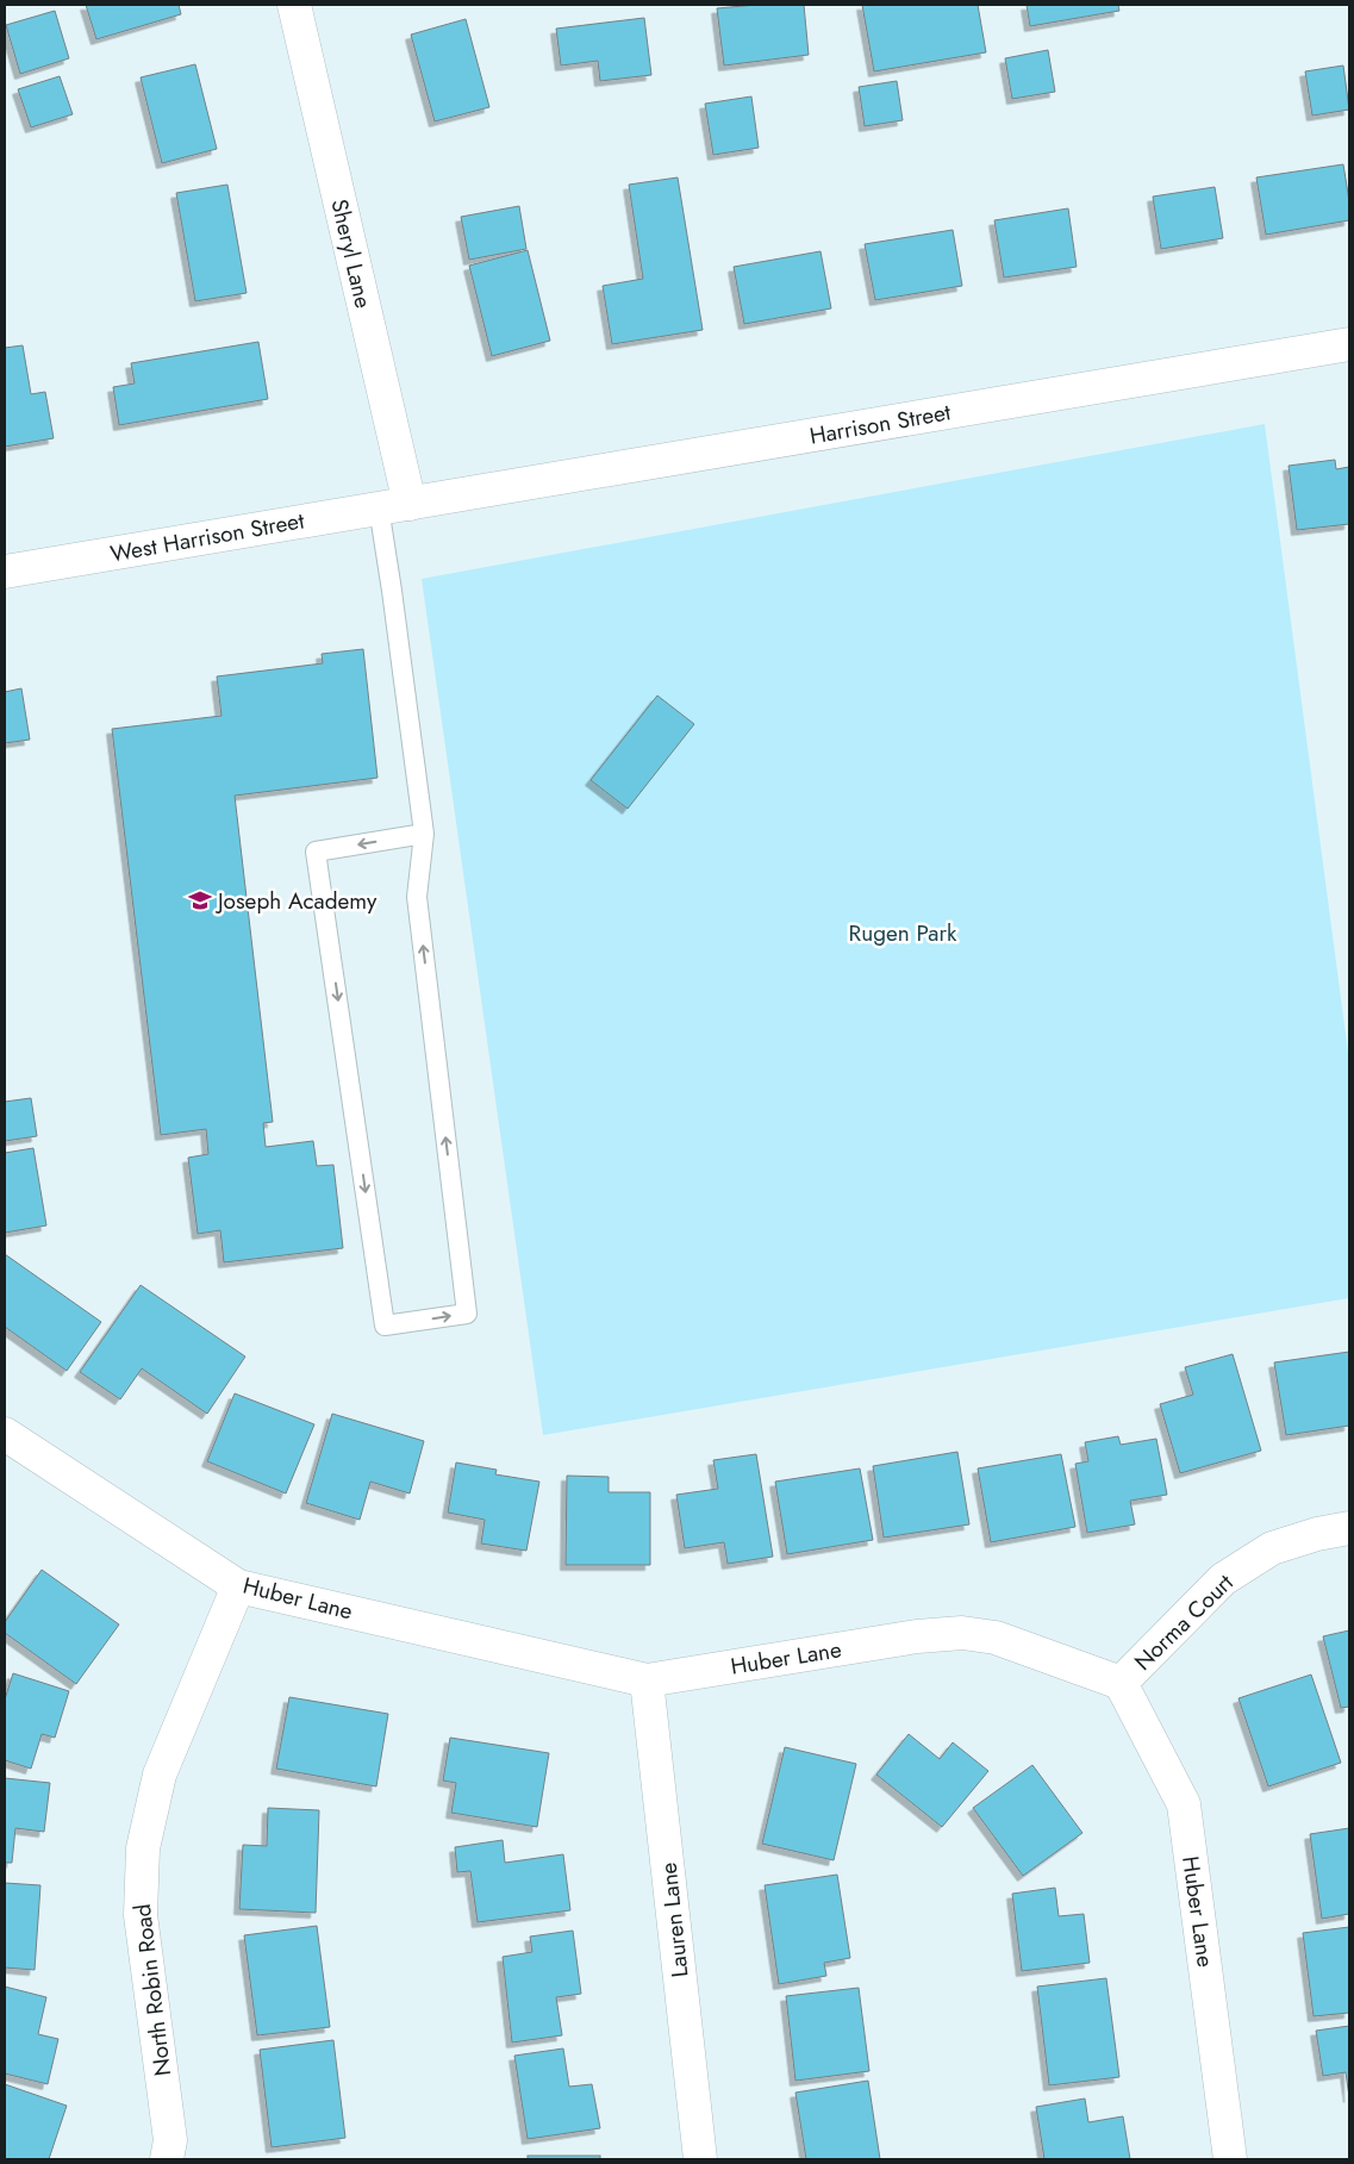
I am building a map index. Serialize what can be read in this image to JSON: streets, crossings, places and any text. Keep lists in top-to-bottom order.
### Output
{
  "streets": {
    "street": [
      "Sheryl Lane",
      "Harrison Street",
      "West Harrison Street",
      "Huber Lane",
      "Norma Court",
      "Lauren Lane",
      "North Robin Road"
    ]
  },
  "crossings": [
    ["Sheryl Lane", "Harrison Street"],
    ["Sheryl Lane", "West Harrison Street"],
    ["Harrison Street", "West Harrison Street"],
    ["Huber Lane", "Norma Court"],
    ["Huber Lane", "Lauren Lane"],
    ["Huber Lane", "North Robin Road"]
  ],
  "parks": ["Rugen Park"],
  "places": {
    "school or university": ["Joseph Academy"]
  }
}
